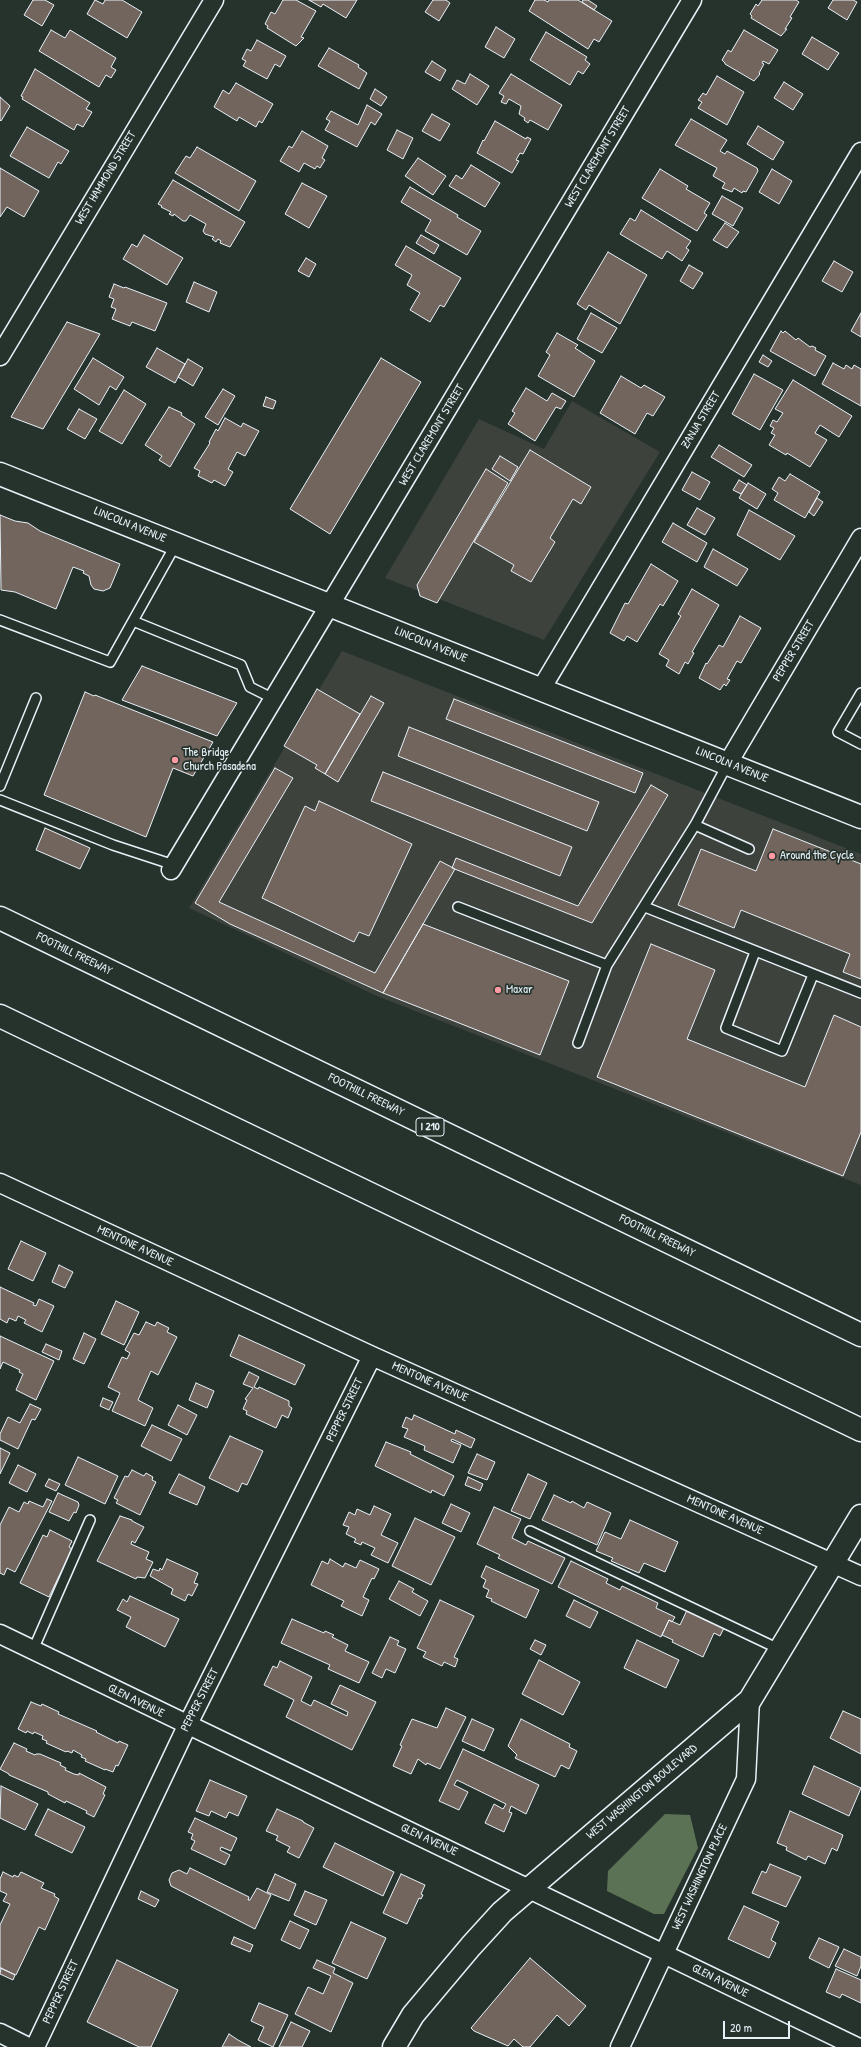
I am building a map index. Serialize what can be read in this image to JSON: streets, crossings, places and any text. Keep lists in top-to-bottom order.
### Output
{
  "streets": {
    "main road": [
      "LINCOLN AVENUE",
      "FOOTHILL FREEWAY",
      "I 210",
      "WEST WASHINGTON BOULEVARD"
    ],
    "street": [
      "WEST CLAREMONT STREET",
      "WEST HAMMOND STREET",
      "ZANJA STREET",
      "PEPPER STREET",
      "MENTONE AVENUE",
      "GLEN AVENUE",
      "WEST WASHINGTON PLACE"
    ]
  },
  "crossings": [
    ["WEST CLAREMONT STREET", "LINCOLN AVENUE"],
    ["ZANJA STREET", "LINCOLN AVENUE"],
    ["LINCOLN AVENUE", "PEPPER STREET"],
    ["PEPPER STREET", "MENTONE AVENUE"],
    ["PEPPER STREET", "GLEN AVENUE"],
    ["MENTONE AVENUE", "WEST WASHINGTON BOULEVARD"],
    ["GLEN AVENUE", "WEST WASHINGTON BOULEVARD"],
    ["GLEN AVENUE", "WEST WASHINGTON PLACE"],
    ["WEST WASHINGTON BOULEVARD", "WEST WASHINGTON PLACE"]
  ],
  "places": ["The Bridge Church Pasadena", "Around the Cycle", "Maxar"],
  "scale_bar": "20 m"
}
